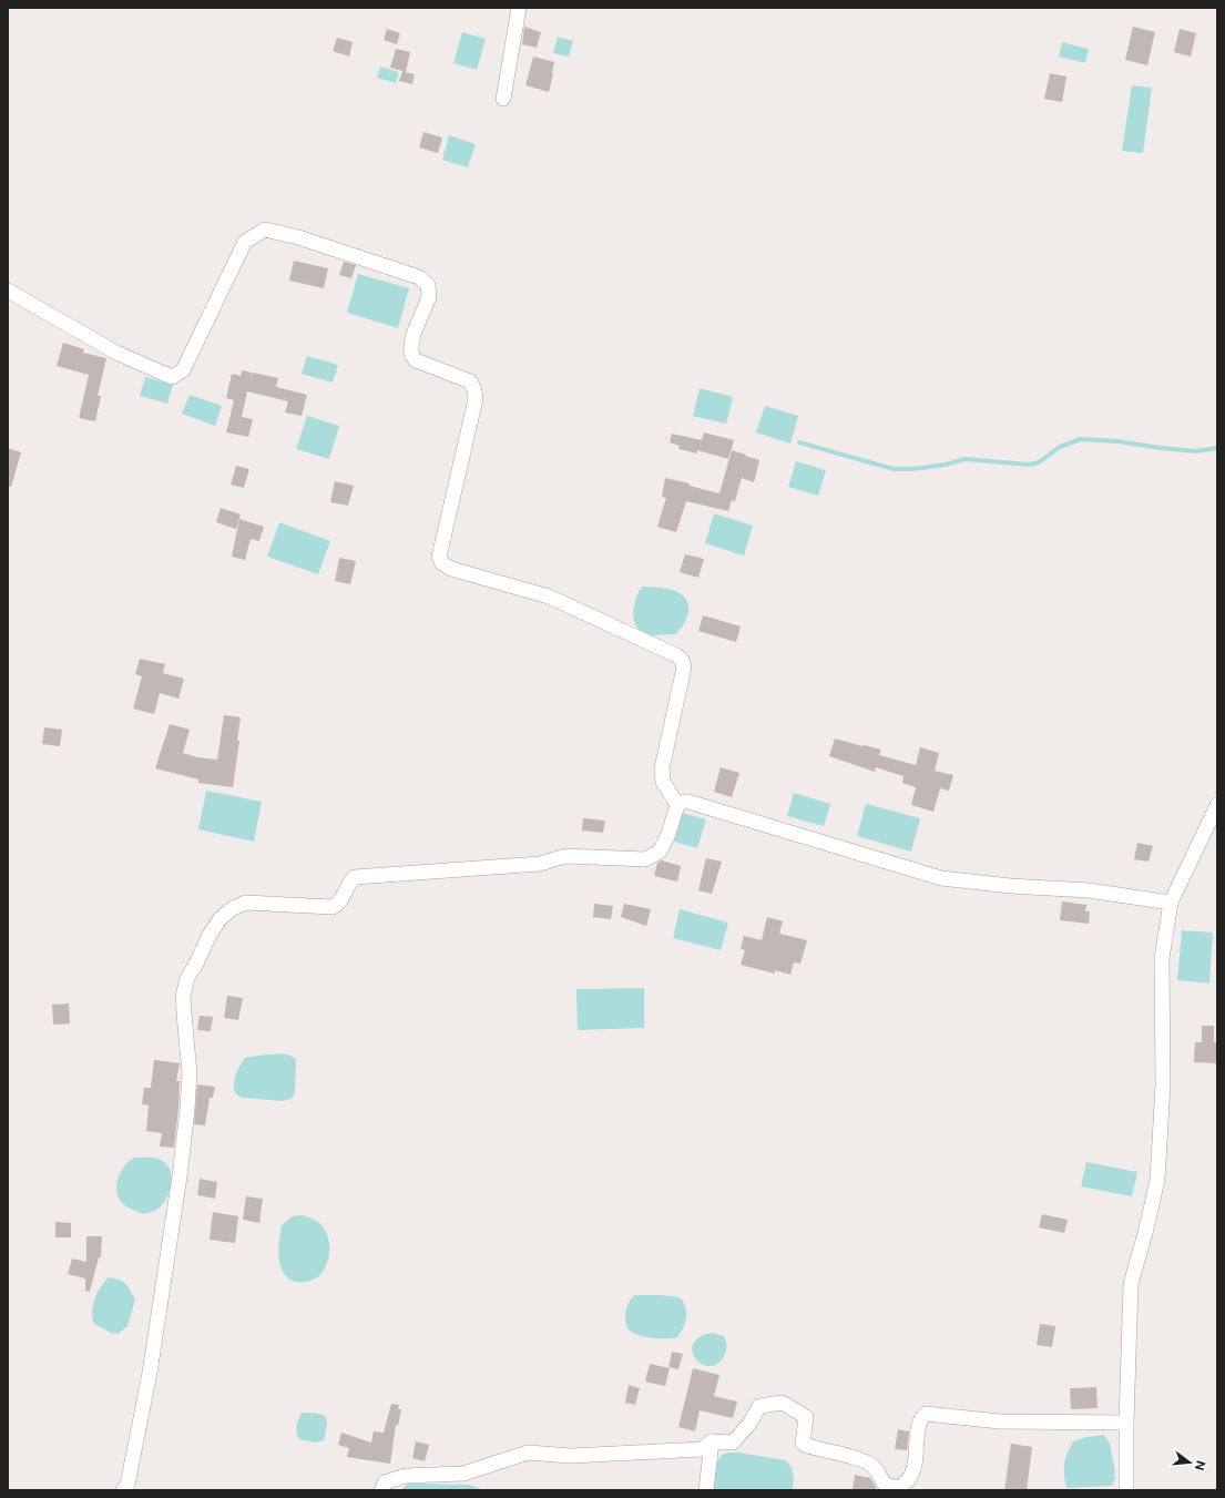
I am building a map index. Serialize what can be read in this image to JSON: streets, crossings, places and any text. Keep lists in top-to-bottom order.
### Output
{
  "north": "right"
}
